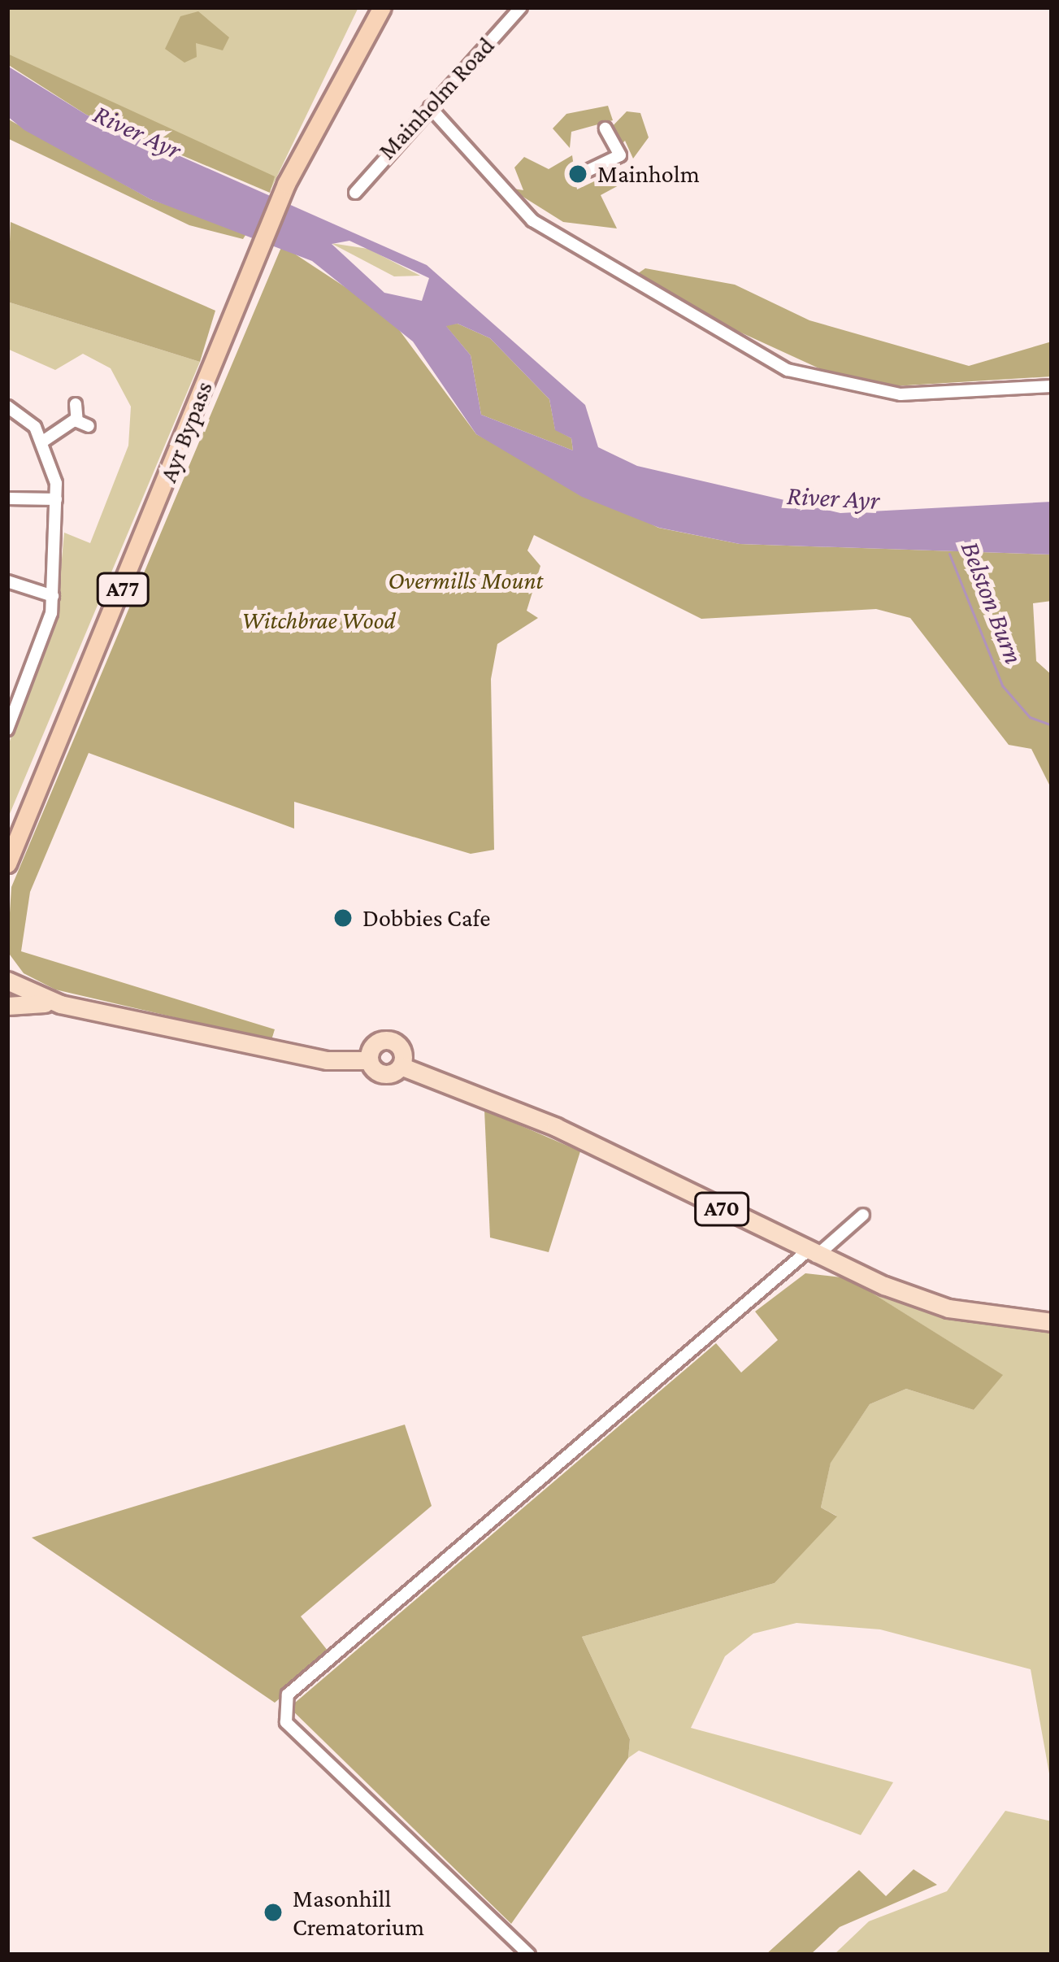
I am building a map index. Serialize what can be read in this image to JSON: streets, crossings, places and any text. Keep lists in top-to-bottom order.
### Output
{
  "streets": {
    "highway": ["Ayr Bypass", "A77"],
    "main road": ["A70"],
    "street": ["Mainholm Road"]
  },
  "water": ["River Ayr", "Belston Burn"],
  "parks": ["Overmills Mount", "Witchbrae Wood"],
  "places": ["Mainholm", "Dobbies Cafe", "Masonhill Crematorium"]
}
